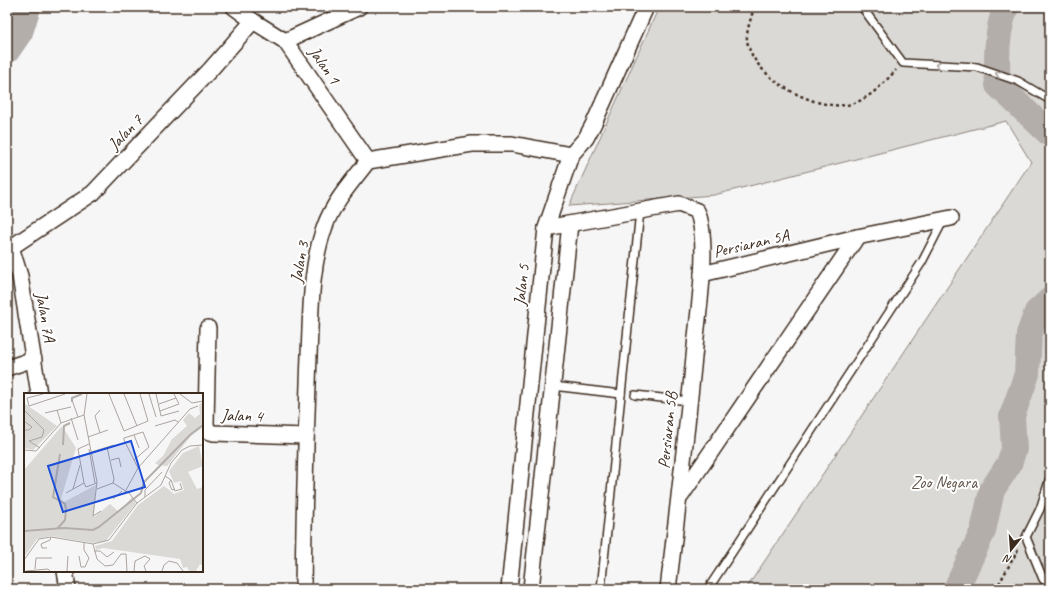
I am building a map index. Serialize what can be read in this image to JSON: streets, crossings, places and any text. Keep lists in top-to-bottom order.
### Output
{
  "streets": {
    "street": [
      "Jalan 1",
      "Jalan 7",
      "Persiaran 5A",
      "Jalan 3",
      "Jalan 5",
      "Jalan 7A",
      "Jalan 4",
      "Persiaran 5B"
    ]
  },
  "crossings": [
    ["Jalan 1", "Jalan 7"],
    ["Jalan 1", "Jalan 3"],
    ["Jalan 7", "Jalan 7A"],
    ["Persiaran 5A", "Jalan 5"],
    ["Persiaran 5A", "Persiaran 5B"],
    ["Jalan 3", "Jalan 4"]
  ],
  "parks": ["Zoo Negara"],
  "north": "bottom"
}
